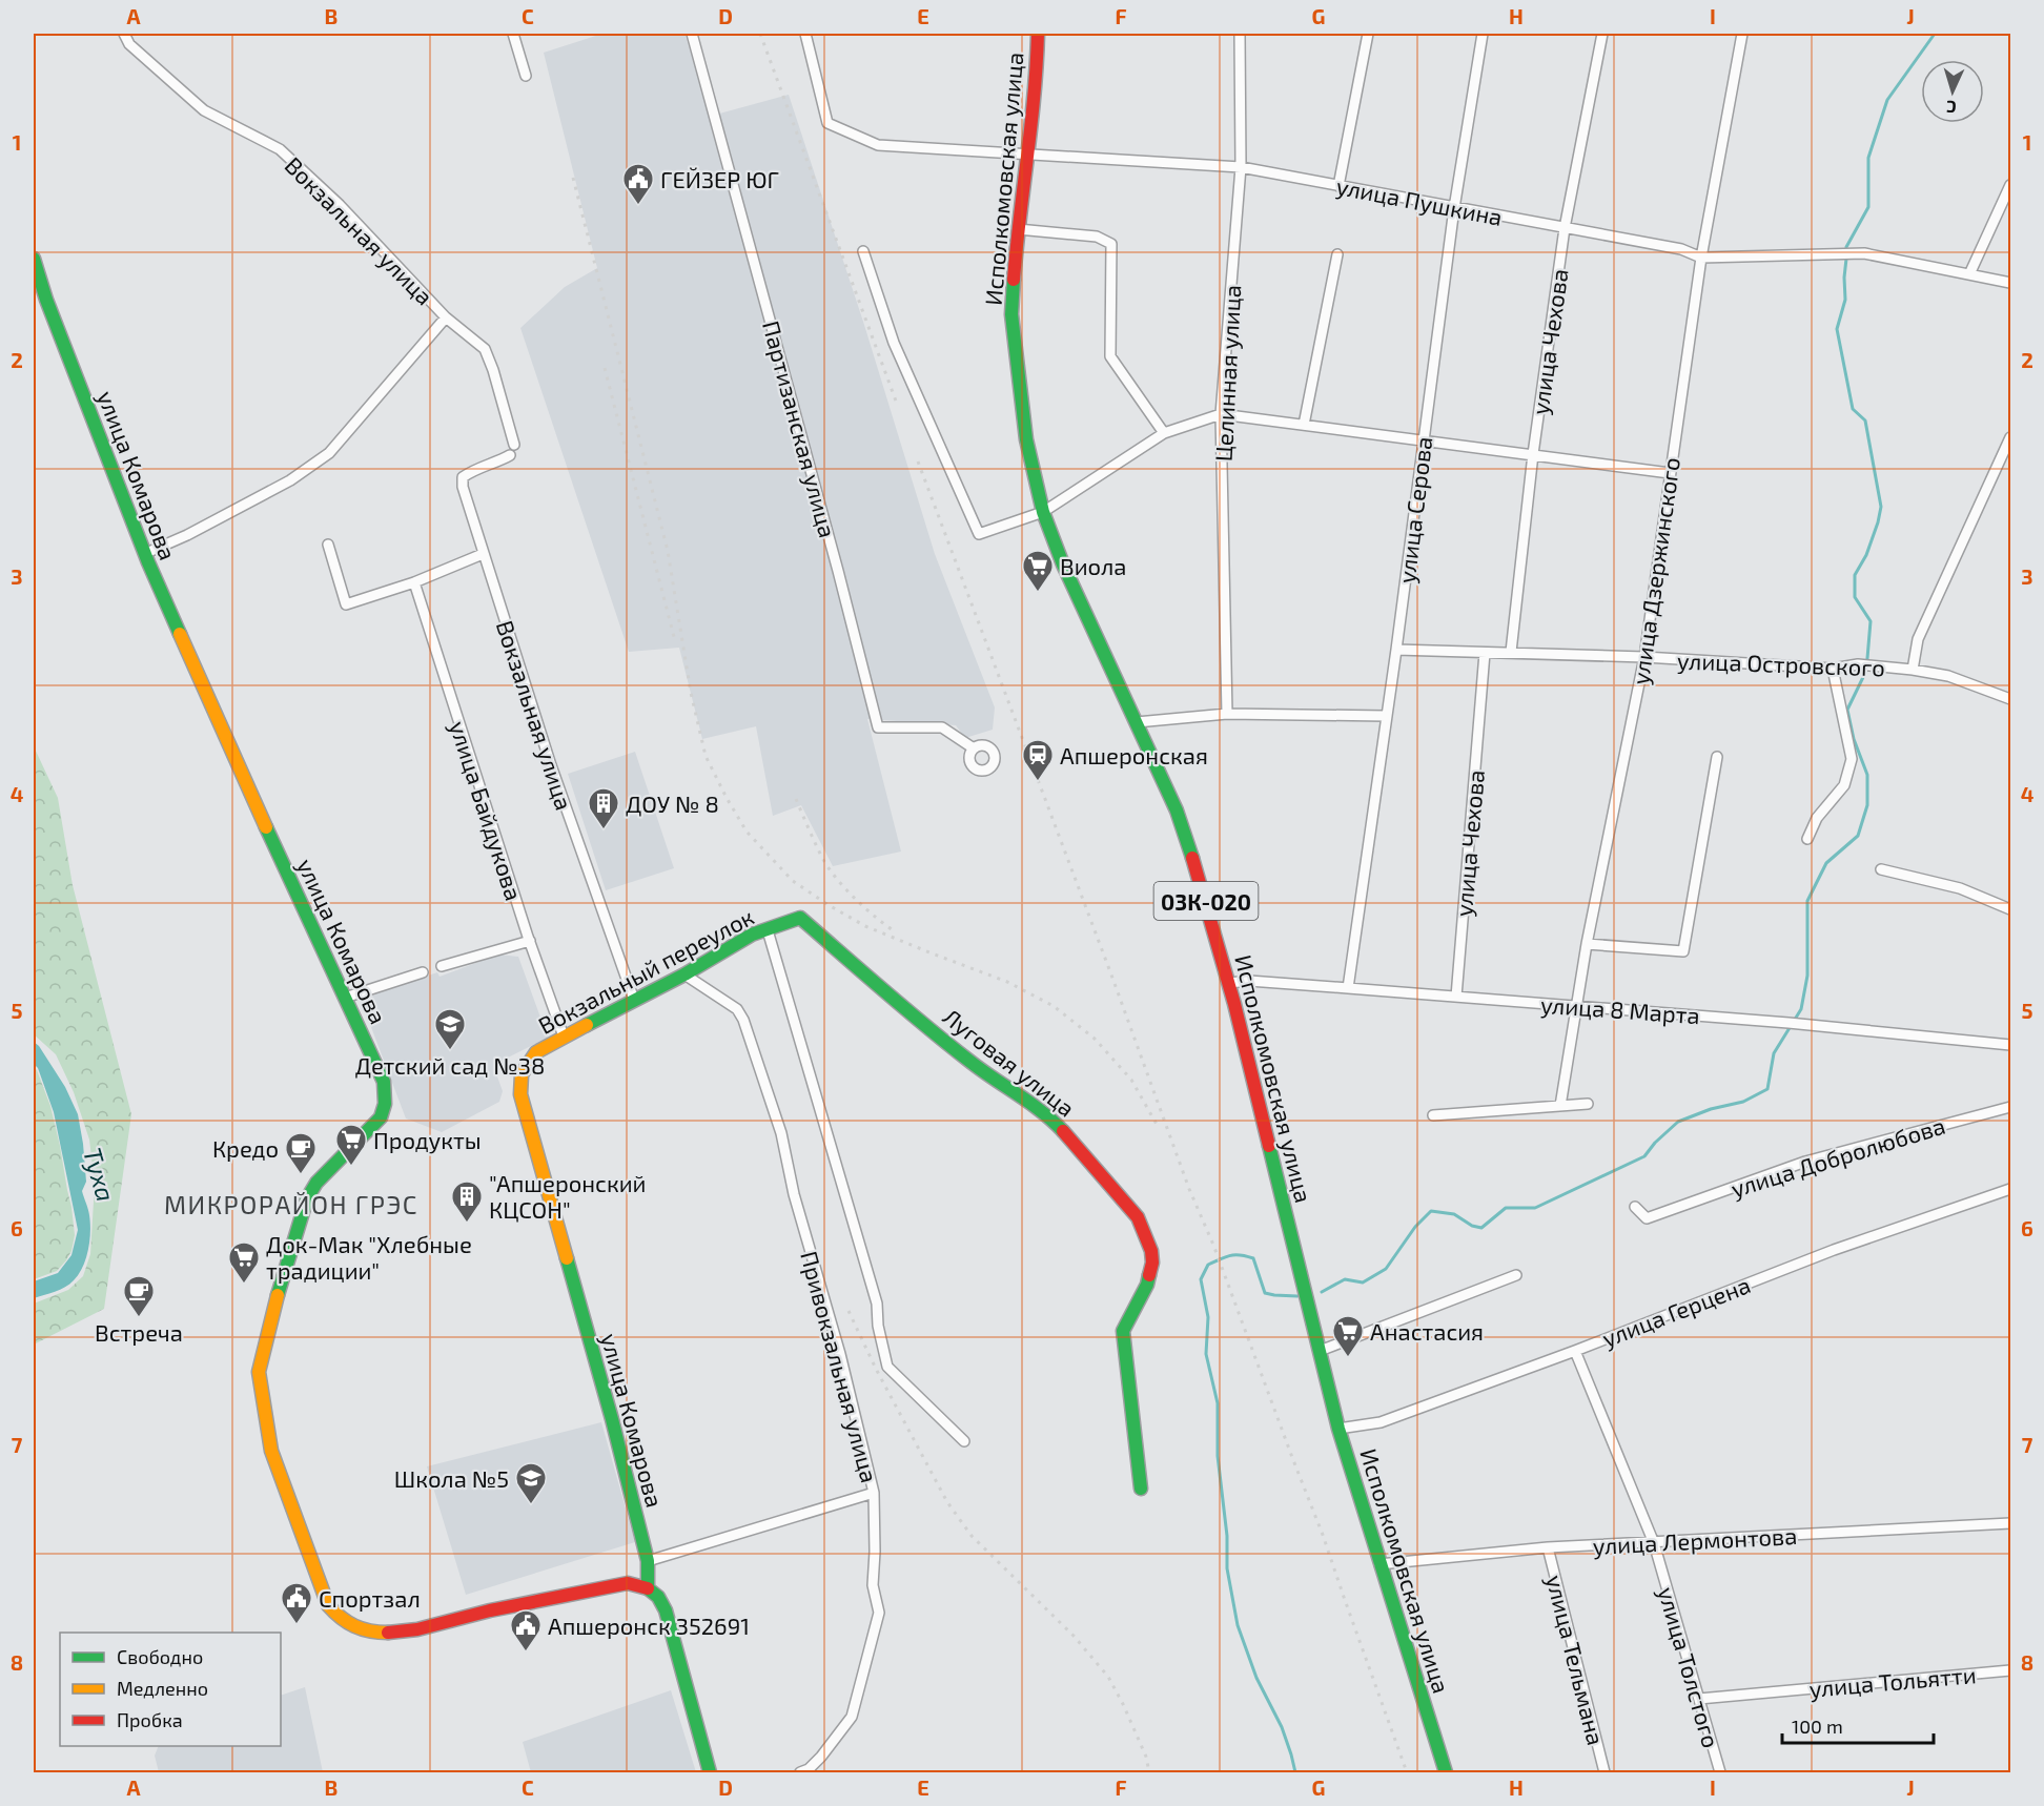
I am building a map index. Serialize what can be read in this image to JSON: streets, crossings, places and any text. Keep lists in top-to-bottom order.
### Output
{
  "streets": {
    "street": [
      "Исполкомовская улица",
      "улица Пушкина",
      "Вокзальная улица",
      "улица Чехова",
      "Целинная улица",
      "Партизанская улица",
      "улица Комарова",
      "улица Серова",
      "улица Дзержинского",
      "улица Островского",
      "улица Байдукова",
      "03К-020",
      "Вокзальный переулок",
      "улица 8 Марта",
      "Луговая улица",
      "улица Добролюбова",
      "улица Герцена",
      "Привокзальная улица",
      "улица Лермонтова",
      "улица Тельмана",
      "улица Толстого",
      "улица Тольятти"
    ]
  },
  "crossings": [
    ["Исполкомовская улица", "улица Пушкина"],
    ["Исполкомовская улица", "улица 8 Марта"],
    ["Исполкомовская улица", "улица Герцена"],
    ["Исполкомовская улица", "улица Лермонтова"],
    ["улица Пушкина", "улица Чехова"],
    ["улица Пушкина", "Целинная улица"],
    ["улица Пушкина", "улица Серова"],
    ["улица Пушкина", "улица Дзержинского"],
    ["Вокзальная улица", "Вокзальный переулок"],
    ["улица Чехова", "улица Островского"],
    ["улица Чехова", "улица 8 Марта"],
    ["улица Комарова", "Вокзальный переулок"],
    ["улица Серова", "улица Островского"],
    ["улица Серова", "улица 8 Марта"],
    ["улица Дзержинского", "улица Островского"],
    ["улица Дзержинского", "улица 8 Марта"],
    ["улица Байдукова", "Вокзальный переулок"],
    ["Вокзальный переулок", "Луговая улица"],
    ["Вокзальный переулок", "Привокзальная улица"],
    ["улица Герцена", "улица Толстого"],
    ["улица Лермонтова", "улица Тельмана"],
    ["улица Лермонтова", "улица Толстого"],
    ["улица Толстого", "улица Тольятти"]
  ],
  "districts": ["МИКРОРАЙОН ГРЭС"],
  "water": ["Туха"],
  "places": {
    "public building": ["ГЕЙЗЕР ЮГ", "Спортзал", "Апшеронск 352691"],
    "supermarket": [
      "Виола",
      "Продукты",
      "Док-Мак \"Хлебные традиции\"",
      "Анастасия"
    ],
    "station": ["Апшеронская"],
    "building": ["ДОУ № 8", "\"Апшеронский КЦСОН\""],
    "school or university": ["Детский сад №38", "Школа №5"],
    "cafe": ["Кредо", "Встреча"]
  },
  "legend": ["Свободно", "Медленно", "Пробка"],
  "scale_bar": "100 m",
  "north": "bottom",
  "grid": {
    "columns": [
      "A",
      "B",
      "C",
      "D",
      "E",
      "F",
      "G",
      "H",
      "I",
      "J"
    ],
    "rows": [
      "1",
      "2",
      "3",
      "4",
      "5",
      "6",
      "7",
      "8"
    ]
  }
}
